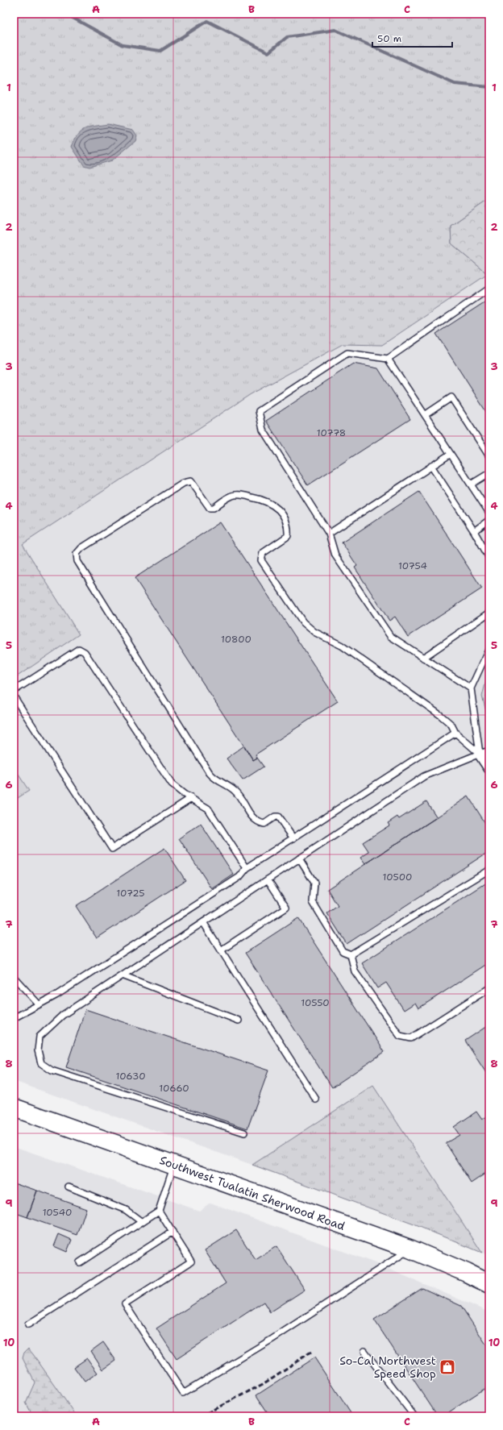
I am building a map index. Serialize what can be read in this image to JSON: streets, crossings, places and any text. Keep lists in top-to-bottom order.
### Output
{
  "streets": {
    "highway": ["Southwest Tualatin Sherwood Road"]
  },
  "places": {
    "shop": ["So-Cal Northwest Speed Shop"]
  },
  "house_numbers": [
    "10778",
    "10754",
    "10800",
    "10500",
    "10725",
    "10550",
    "10630",
    "10660",
    "10540"
  ],
  "scale_bar": "50 m",
  "grid": {
    "columns": ["A", "B", "C"],
    "rows": [
      "1",
      "2",
      "3",
      "4",
      "5",
      "6",
      "7",
      "8",
      "9",
      "10"
    ]
  }
}
